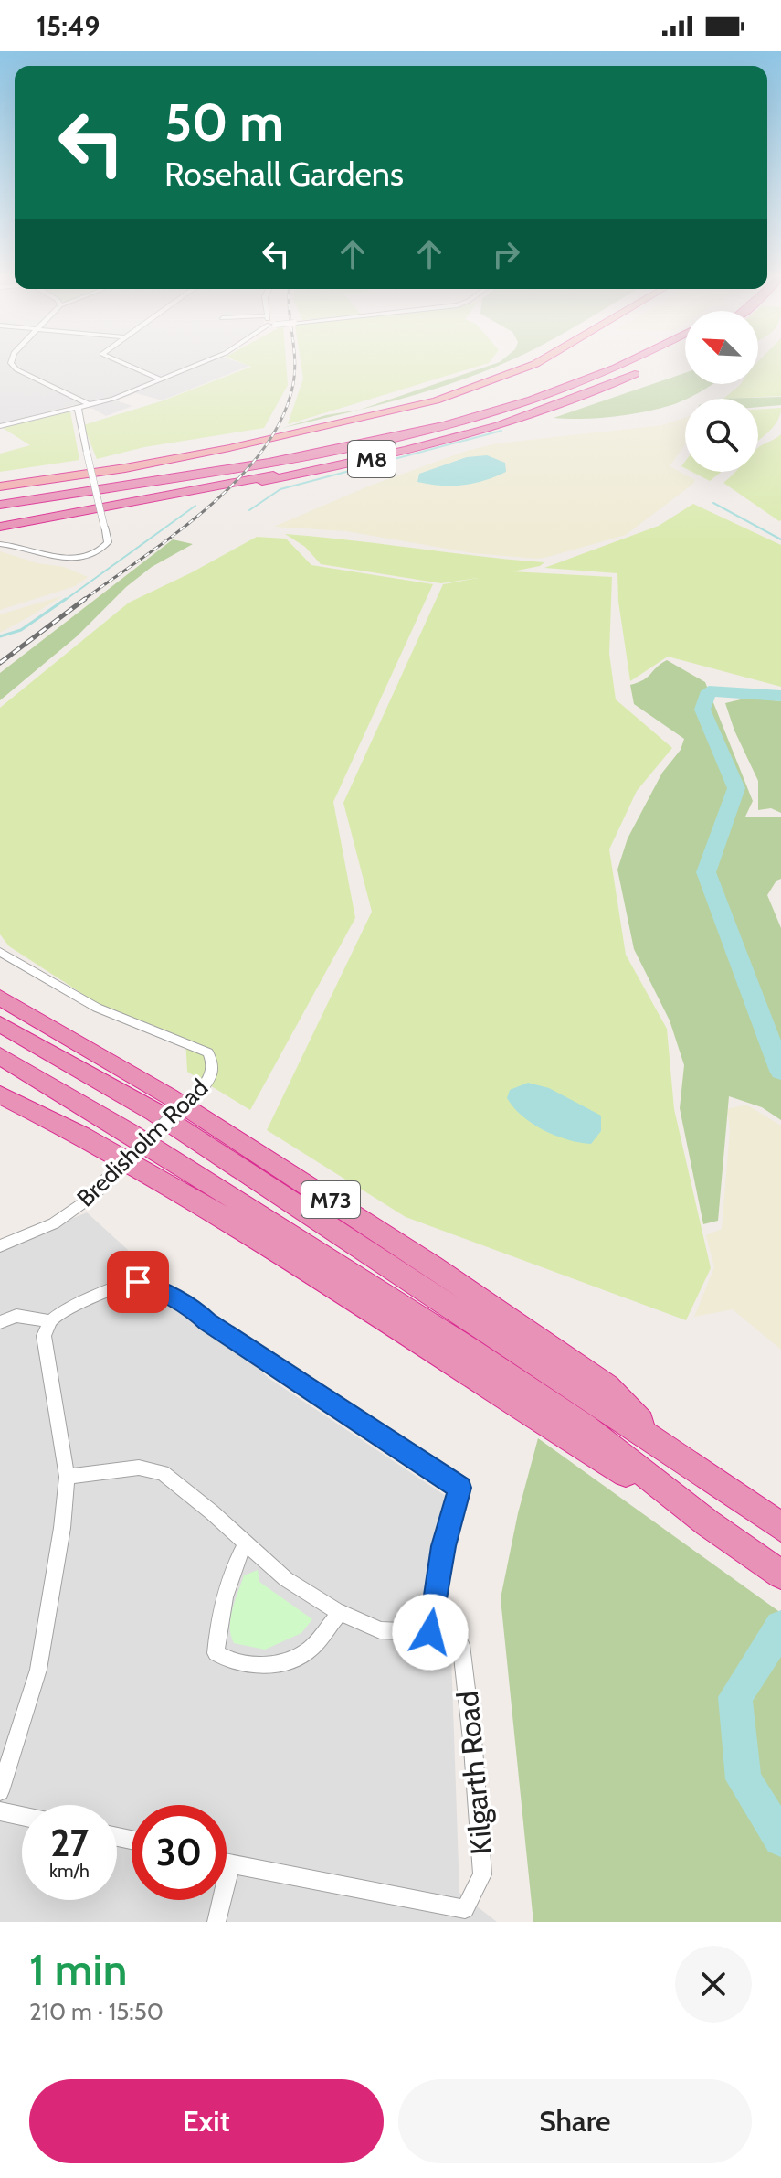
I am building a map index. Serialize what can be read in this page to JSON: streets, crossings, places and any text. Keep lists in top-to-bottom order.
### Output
{
  "streets": {
    "highway": ["M8", "M73"],
    "street": ["Bredisholm Road", "Kilgarth Road"]
  },
  "north": "top left",
  "page": {
    "status": "15:49",
    "turn": ["50 m", "Rosehall Gardens"],
    "speed": "27 km/h",
    "limit": "30",
    "heading": ["1 min", "210 m · 15:50"],
    "buttons": ["Exit", "Share"]
  }
}
